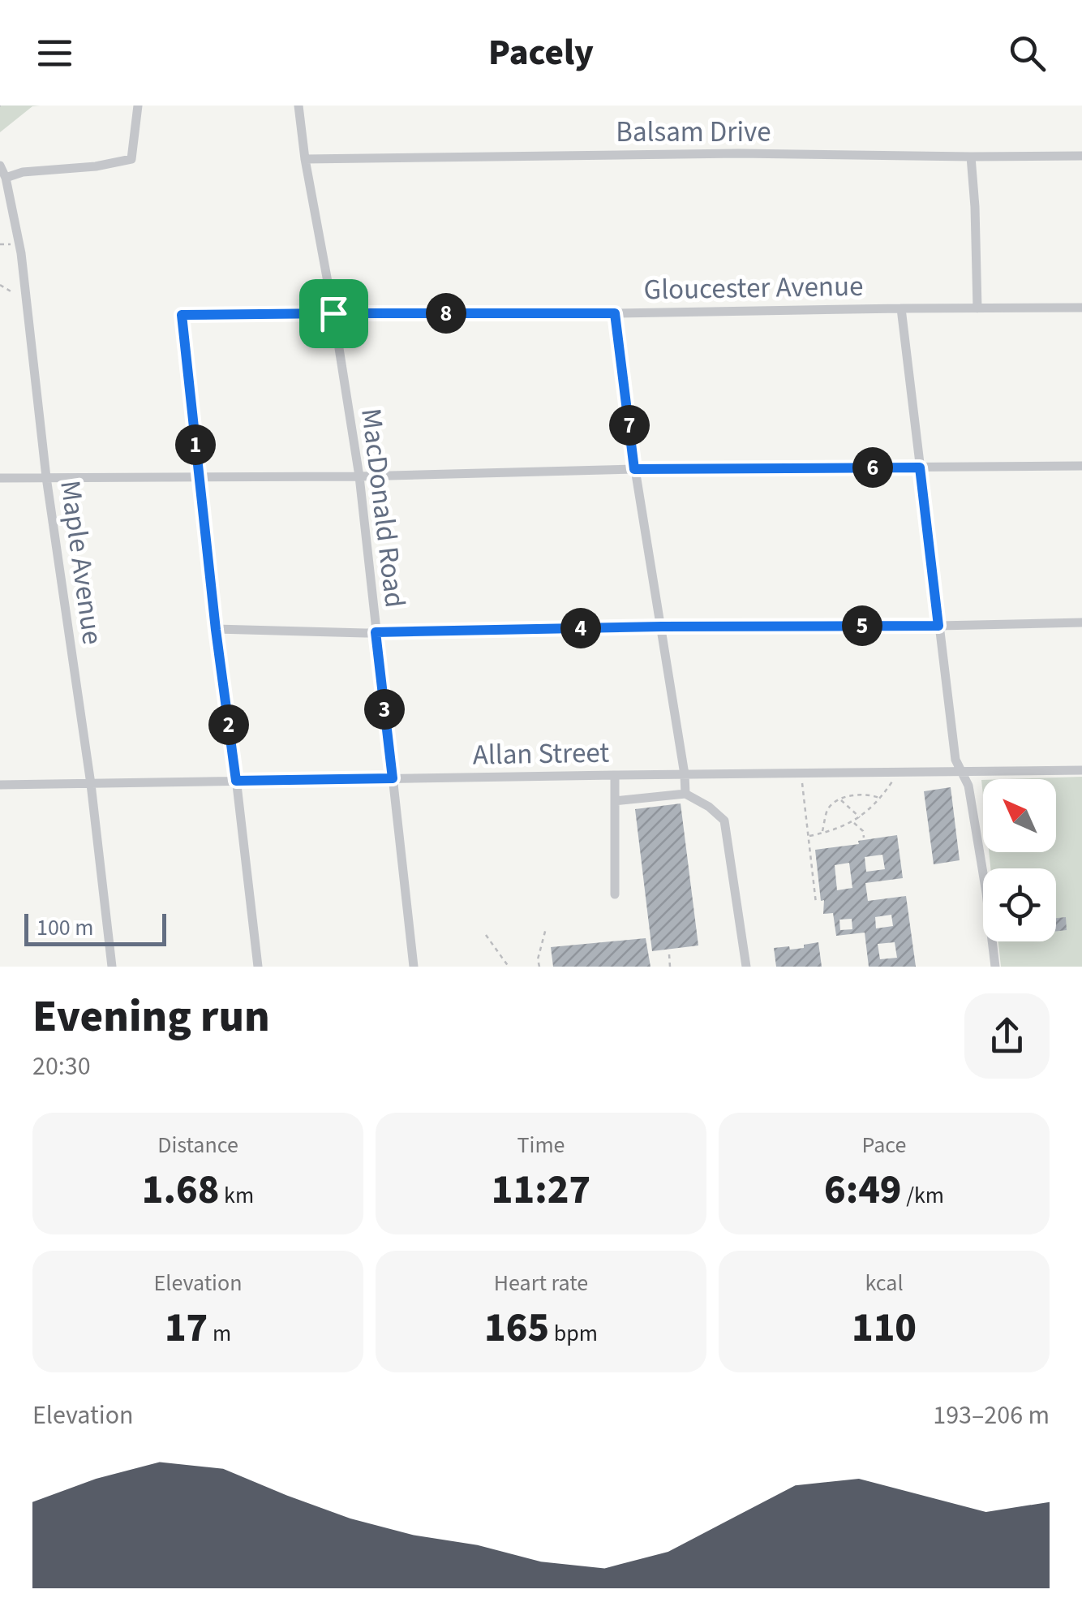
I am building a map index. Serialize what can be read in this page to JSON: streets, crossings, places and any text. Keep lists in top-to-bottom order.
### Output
{
  "streets": {
    "street": [
      "Balsam Drive",
      "Gloucester Avenue",
      "MacDonald Road",
      "Maple Avenue",
      "Allan Street"
    ]
  },
  "crossings": [
    ["Balsam Drive", "MacDonald Road"],
    ["Gloucester Avenue", "MacDonald Road"],
    ["MacDonald Road", "Allan Street"],
    ["Maple Avenue", "Allan Street"]
  ],
  "scale_bar": "100 m",
  "north": "top left",
  "page": {
    "header": "Pacely",
    "pins": [
      "8",
      "7",
      "1",
      "6",
      "5",
      "4",
      "3",
      "2"
    ],
    "scale": "100 m",
    "heading": ["Evening run", "20:30"],
    "stats": [
      ["Distance", "1.68 km"],
      ["Time", "11:27"],
      ["Pace", "6:49 /km"],
      ["Elevation", "17 m"],
      ["Heart rate", "165 bpm"],
      ["kcal", "110"]
    ],
    "chart": ["Elevation", "193–206 m"]
  }
}
